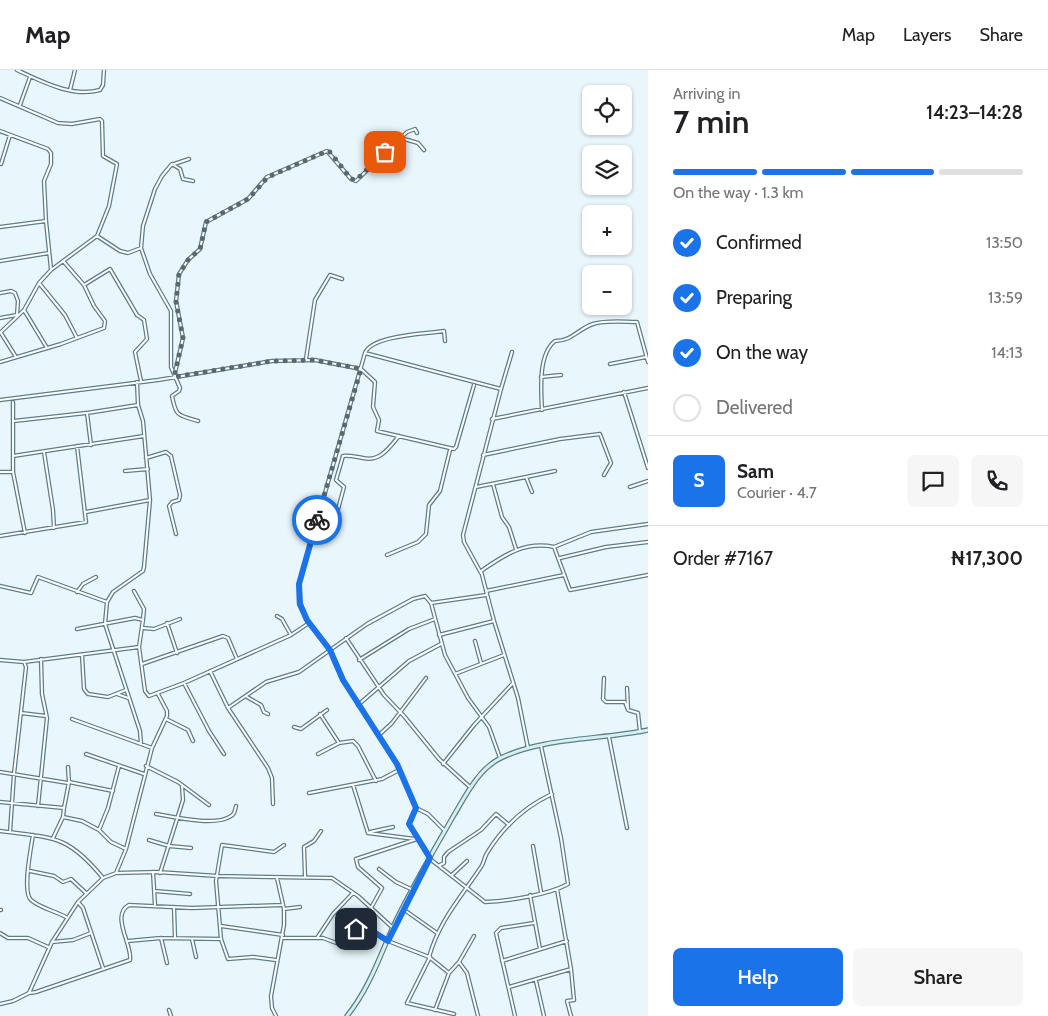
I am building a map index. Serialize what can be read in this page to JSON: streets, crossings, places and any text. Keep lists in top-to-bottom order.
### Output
{
  "page": {
    "header": "Map",
    "nav": ["Map", "Layers", "Share"],
    "heading": ["7 min", "Arriving in", "14:23–14:28"],
    "panel": [
      "Sam",
      "Courier · 4.7",
      "Order #7167",
      "₦17,300"
    ],
    "map_buttons": ["+", "−"],
    "bar": "On the way · 1.3 km",
    "list": [
      ["Confirmed", "13:50"],
      ["Preparing", "13:59"],
      ["On the way", "14:13"],
      "Delivered"
    ],
    "round": "S",
    "buttons": ["Help", "Share"]
  }
}
